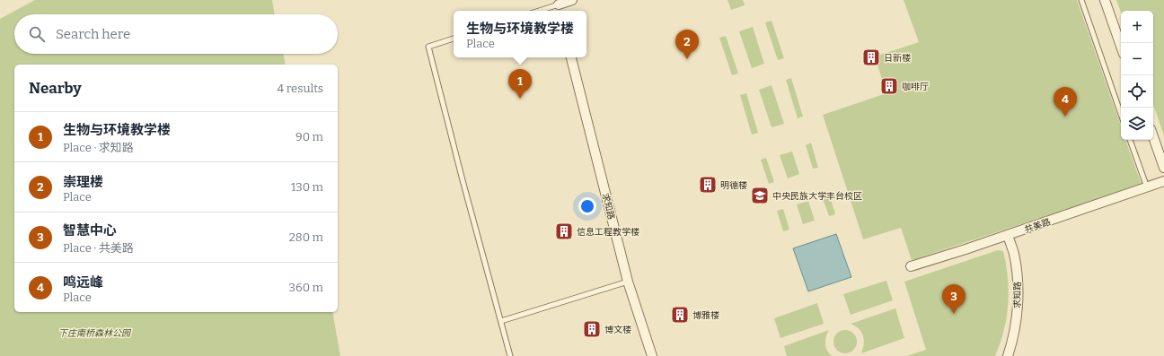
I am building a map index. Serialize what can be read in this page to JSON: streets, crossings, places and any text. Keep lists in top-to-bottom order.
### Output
{
  "streets": {
    "street": ["求知路", "共美路"]
  },
  "crossings": [
    ["求知路", "共美路"]
  ],
  "parks": ["下庄南桥森林公园"],
  "places": {
    "building": [
      "日新楼",
      "咖啡厅",
      "明德楼",
      "信息工程教学楼",
      "博雅楼",
      "博文楼"
    ],
    "school or university": ["中央民族大学丰台校区"]
  },
  "page": {
    "map_buttons": ["+", "−"],
    "popup": ["生物与环境教学楼", "Place"],
    "search": "Search here",
    "pins": [
      "2",
      "1",
      "4",
      "3"
    ],
    "heading": ["Nearby", "4 results"],
    "list": [
      {
        "mark": "1",
        "name": "生物与环境教学楼",
        "note": "Place · 求知路",
        "value": "90 m"
      },
      {
        "mark": "2",
        "name": "崇理楼",
        "note": "Place",
        "value": "130 m"
      },
      {
        "mark": "3",
        "name": "智慧中心",
        "note": "Place · 共美路",
        "value": "280 m"
      },
      {
        "mark": "4",
        "name": "鸣远峰",
        "note": "Place",
        "value": "360 m"
      }
    ]
  }
}
